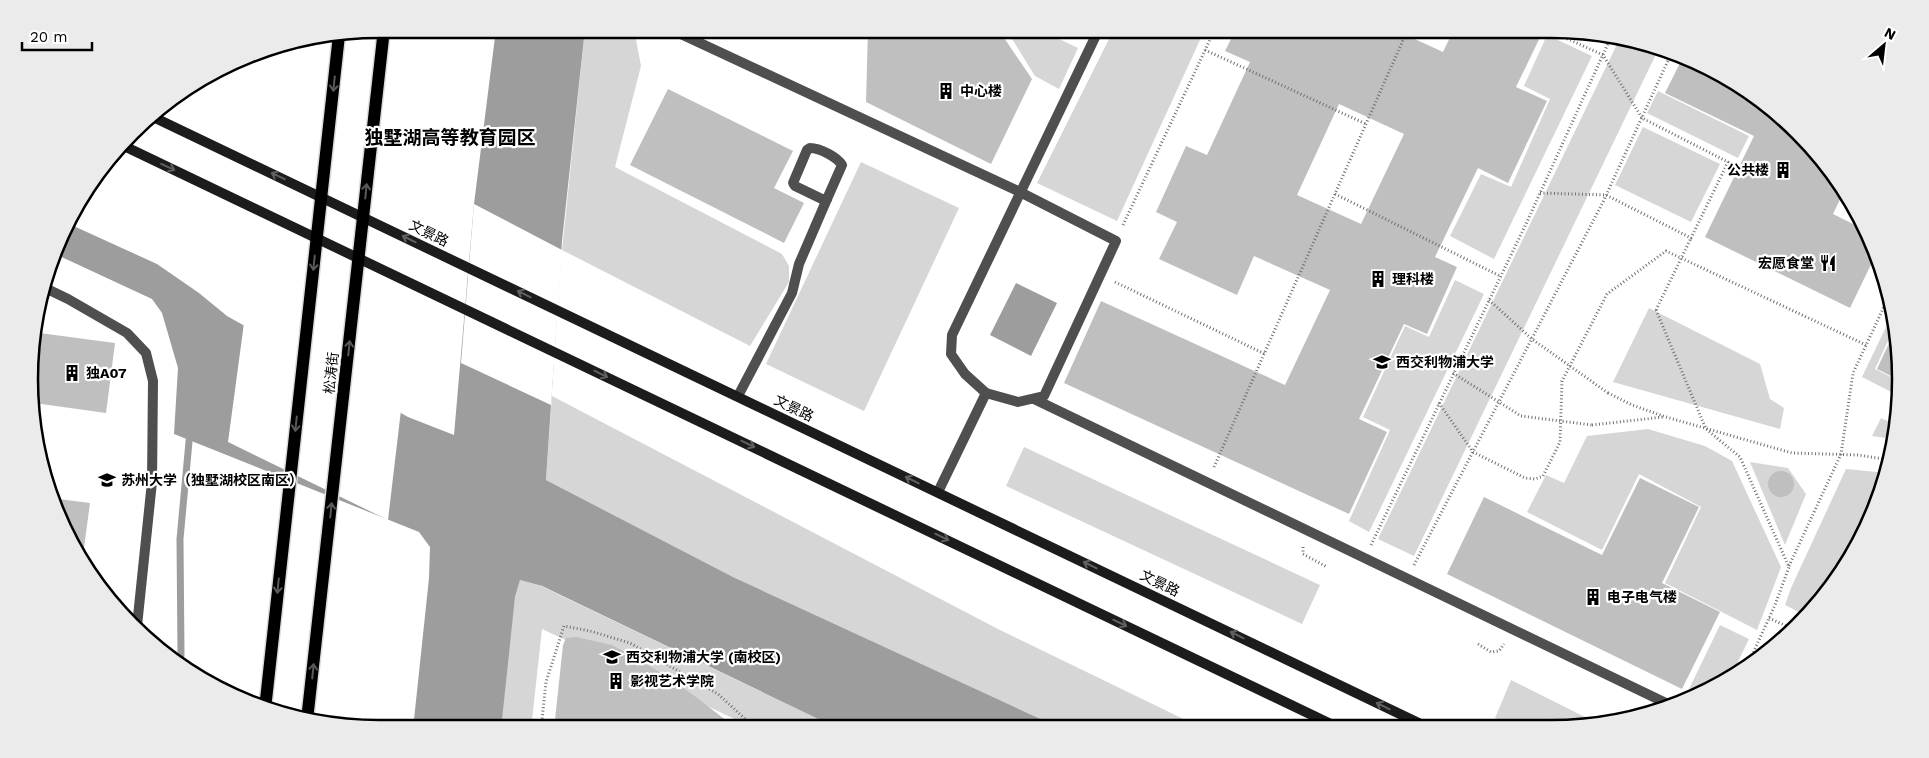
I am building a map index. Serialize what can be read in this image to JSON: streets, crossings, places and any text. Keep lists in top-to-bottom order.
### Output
{
  "streets": {
    "main road": ["文景路", "松涛街"]
  },
  "crossings": [
    ["文景路", "松涛街"]
  ],
  "districts": ["独墅湖高等教育园区"],
  "places": {
    "building": [
      "中心楼",
      "公共楼",
      "理科楼",
      "独A07",
      "电子电气楼",
      "影视艺术学院"
    ],
    "restaurant": ["宏愿食堂"],
    "school or university": ["西交利物浦大学", "苏州大学（独墅湖校区南区）", "西交利物浦大学 (南校区)"]
  },
  "scale_bar": "20 m",
  "north": "top right"
}
